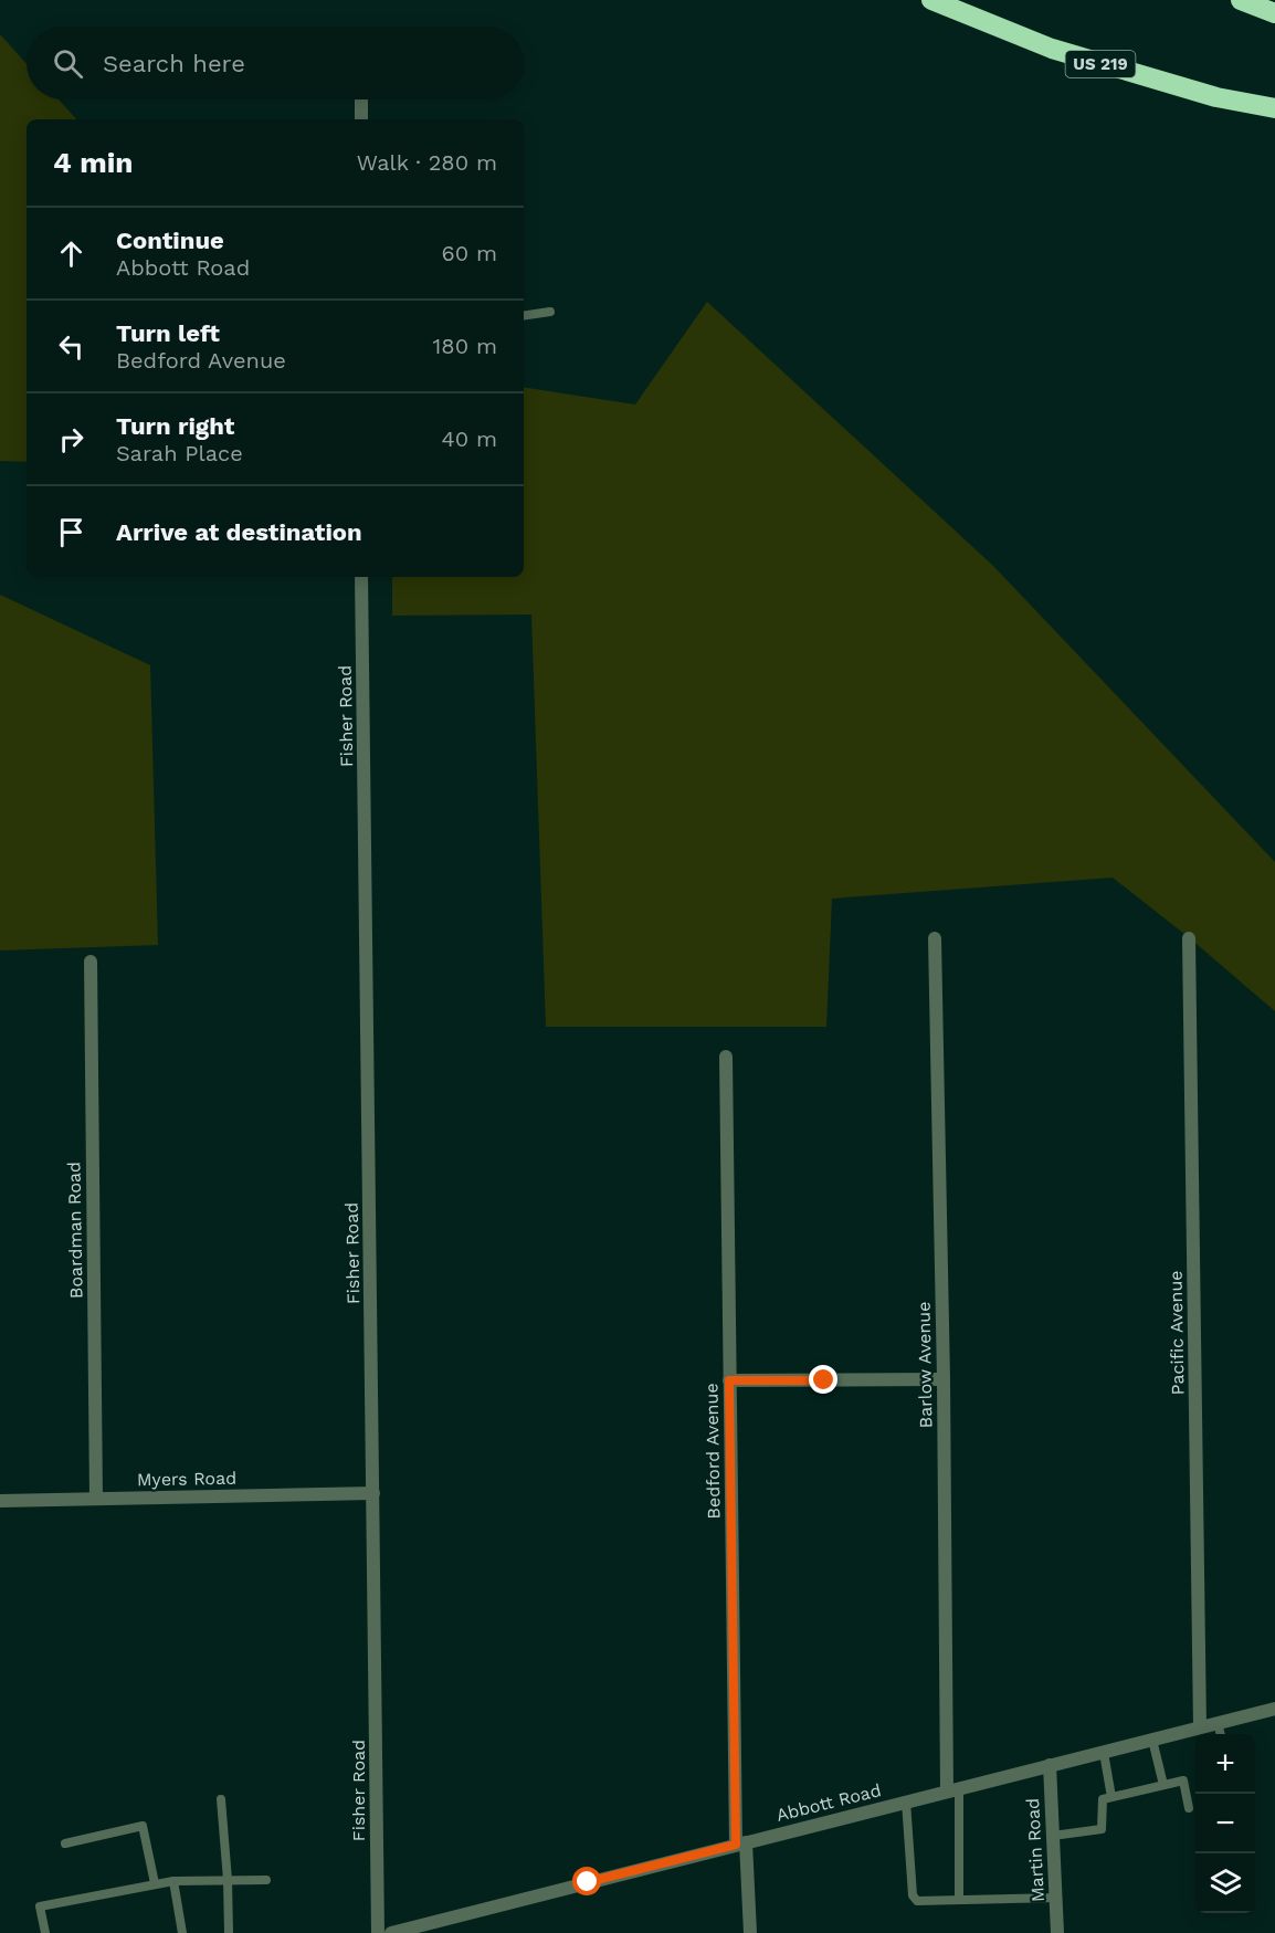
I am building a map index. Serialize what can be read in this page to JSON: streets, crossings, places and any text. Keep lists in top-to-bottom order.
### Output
{
  "streets": {
    "highway": ["US 219"],
    "street": [
      "Fisher Road",
      "Boardman Road",
      "Pacific Avenue",
      "Barlow Avenue",
      "Bedford Avenue",
      "Myers Road",
      "Abbott Road",
      "Martin Road"
    ]
  },
  "crossings": [
    ["Fisher Road", "Myers Road"],
    ["Boardman Road", "Myers Road"],
    ["Pacific Avenue", "Abbott Road"],
    ["Barlow Avenue", "Abbott Road"],
    ["Bedford Avenue", "Abbott Road"],
    ["Abbott Road", "Martin Road"]
  ],
  "page": {
    "search": "Search here",
    "heading": ["4 min", "Walk · 280 m"],
    "list": [
      ["Continue", "Abbott Road", "60 m"],
      ["Turn left", "Bedford Avenue", "180 m"],
      ["Turn right", "Sarah Place", "40 m"],
      "Arrive at destination"
    ],
    "map_buttons": ["+", "−"]
  }
}
